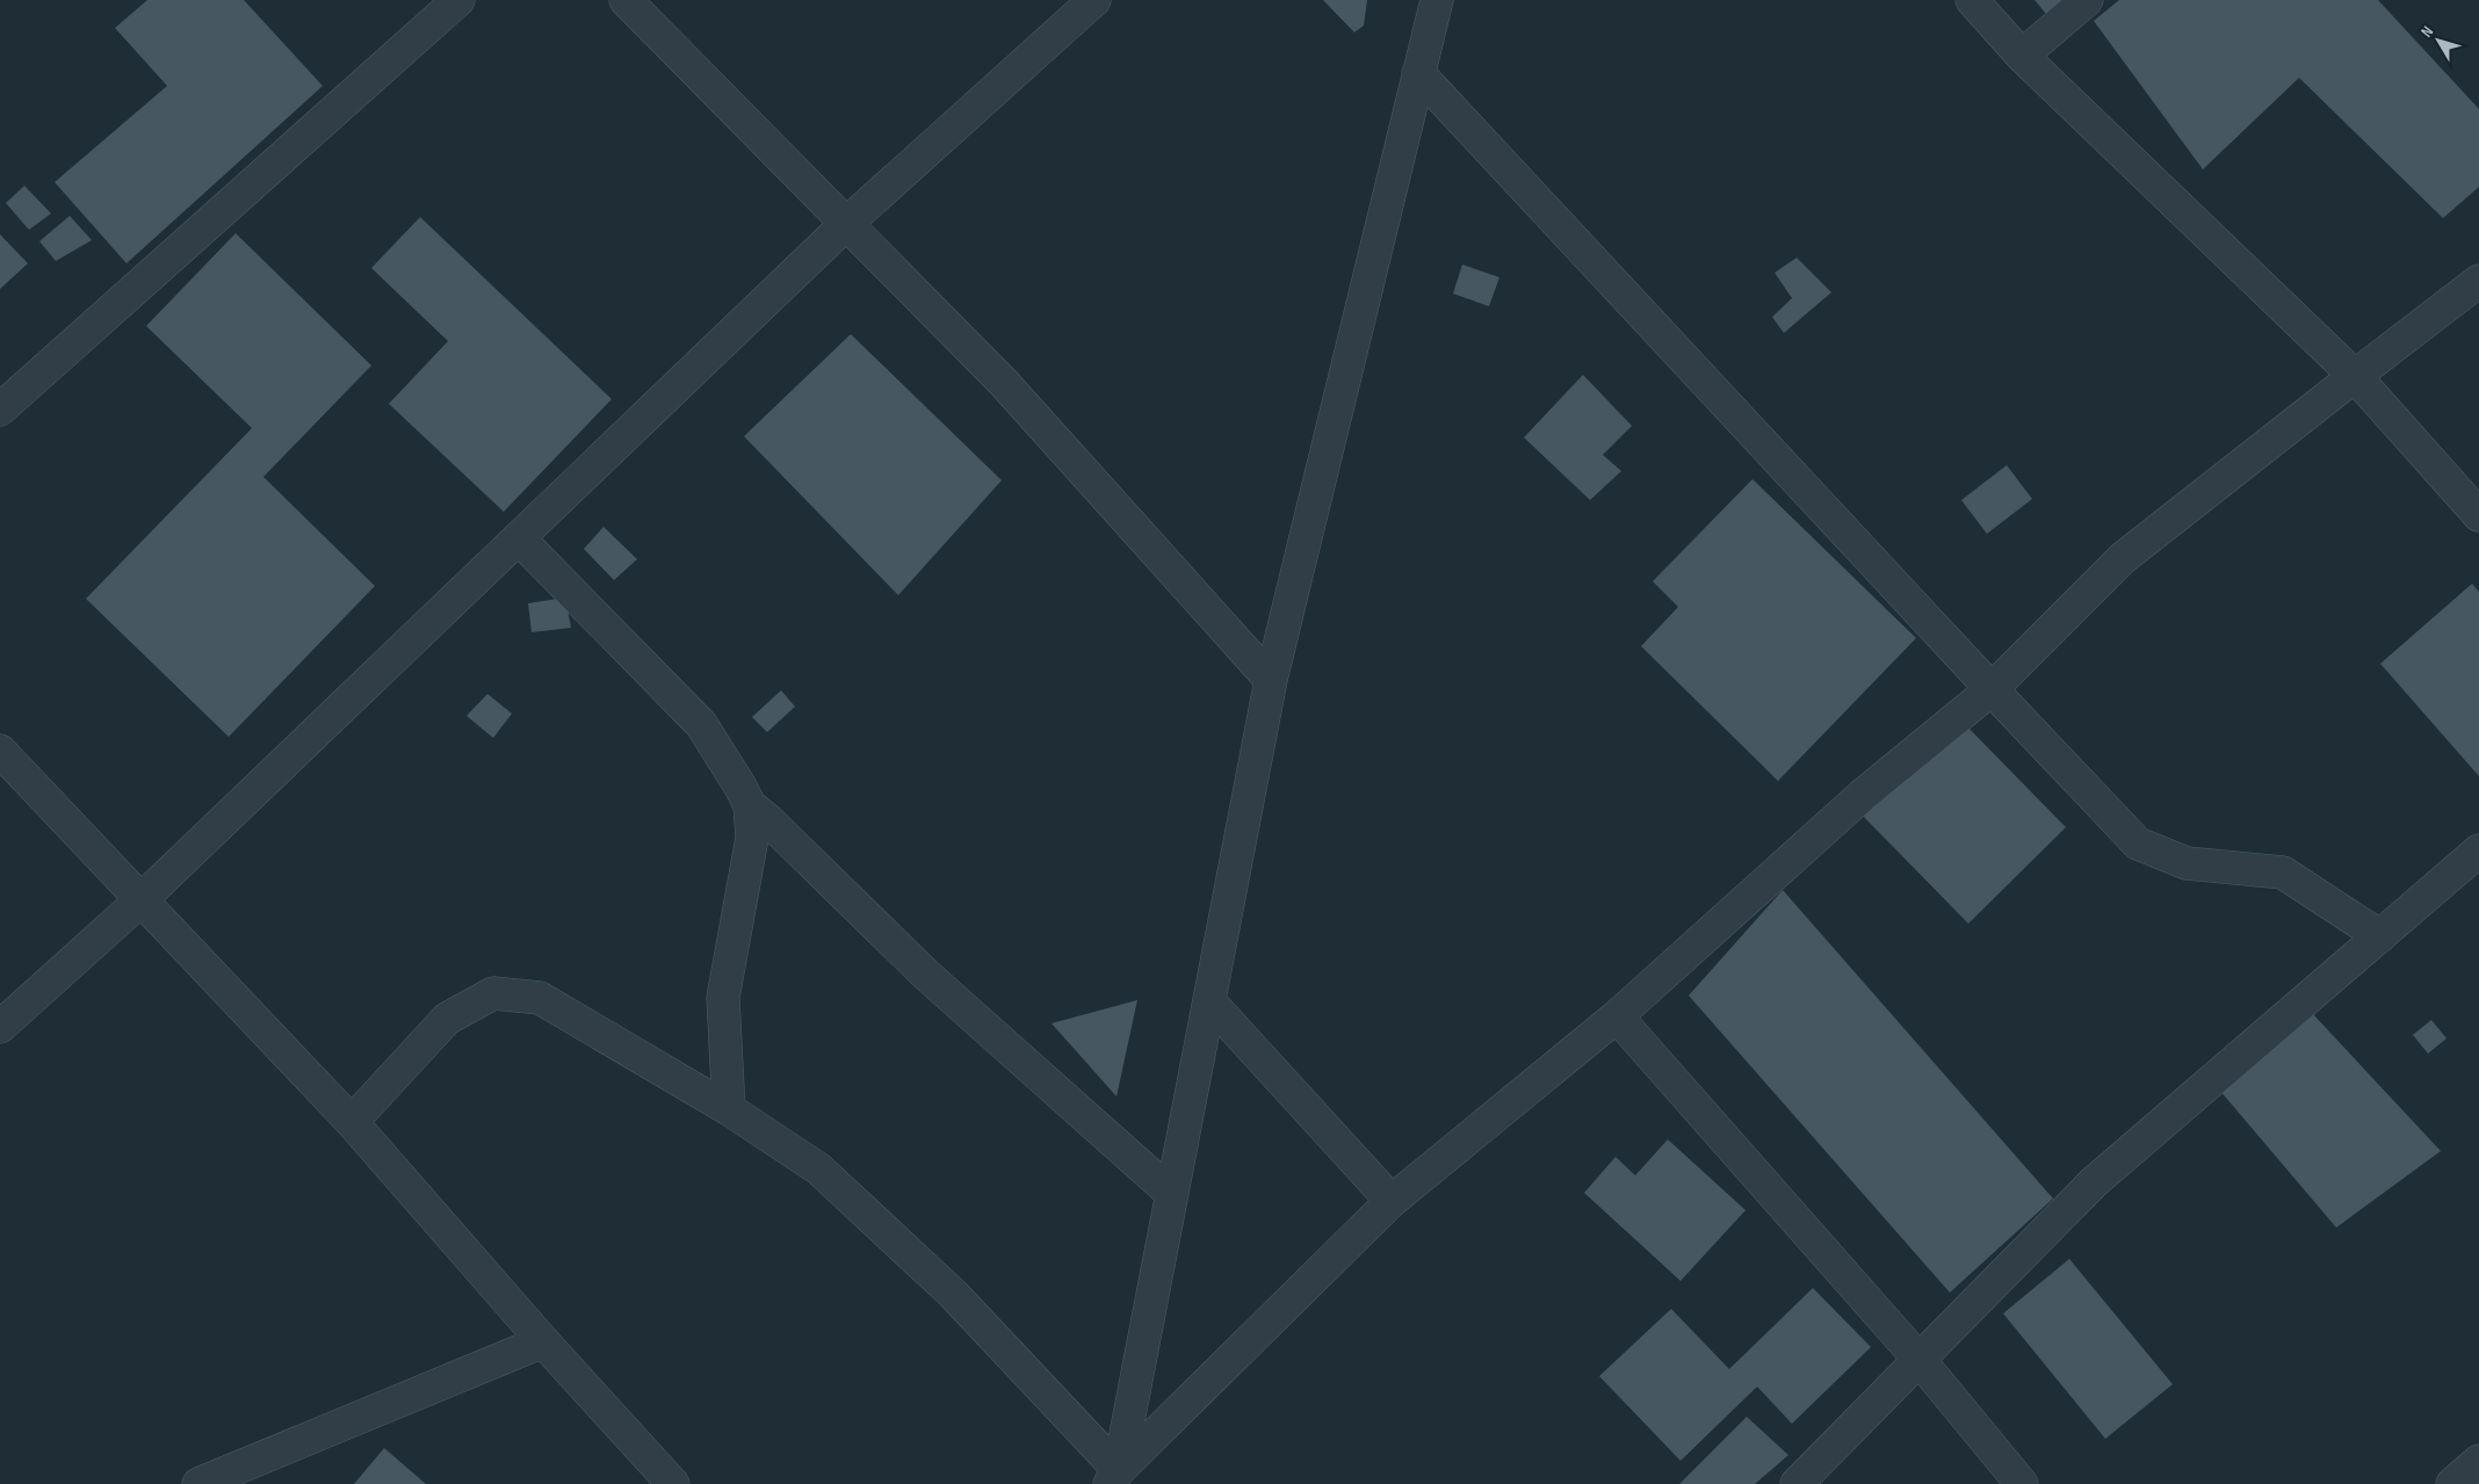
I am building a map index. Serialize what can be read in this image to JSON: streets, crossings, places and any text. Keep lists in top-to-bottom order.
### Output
{
  "north": "top left"
}
